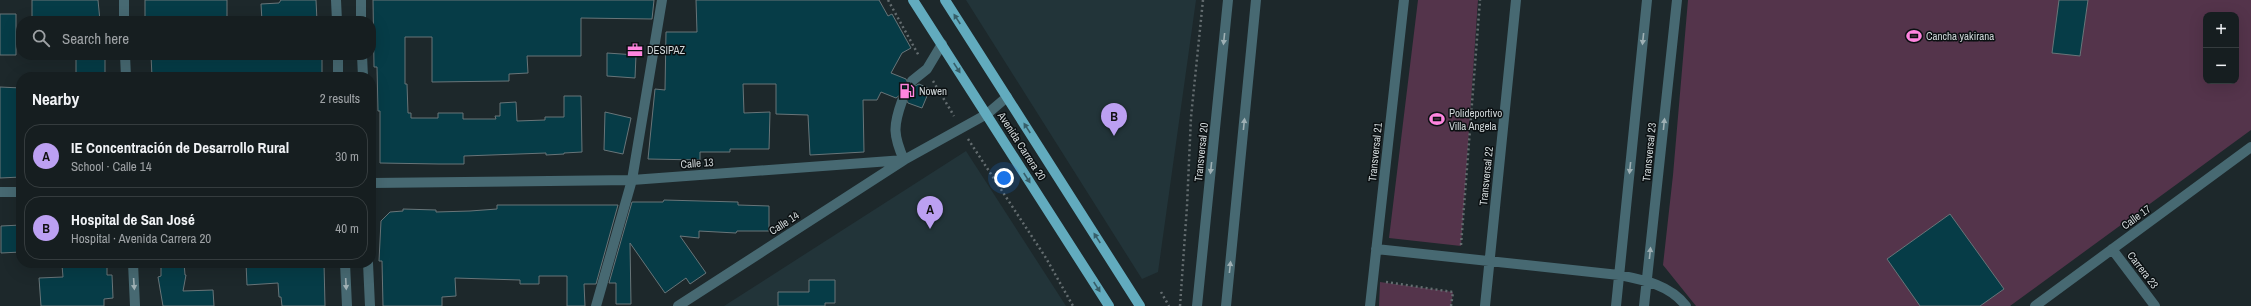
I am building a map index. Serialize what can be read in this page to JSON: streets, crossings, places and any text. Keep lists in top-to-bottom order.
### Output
{
  "streets": {
    "main road": ["Avenida Carrera 20"],
    "street": [
      "Transversal 20",
      "Transversal 21",
      "Transversal 23",
      "Calle 13",
      "Transversal 22",
      "Calle 17",
      "Calle 14",
      "Carrera 23"
    ]
  },
  "crossings": [
    ["Avenida Carrera 20", "Calle 13"],
    ["Calle 13", "Calle 14"],
    ["Calle 17", "Carrera 23"]
  ],
  "places": {
    "sports": ["Cancha yakirana", "Polideportivo Villa Angela"],
    "office": ["DESIPAZ"],
    "fuel station": ["Nowen"]
  },
  "page": {
    "map_buttons": ["+", "−"],
    "search": "Search here",
    "heading": ["Nearby", "2 results"],
    "pins": ["B", "A"],
    "list": [
      {
        "mark": "A",
        "name": "IE Concentración de Desarrollo Rural",
        "note": "School · Calle 14",
        "value": "30 m"
      },
      {
        "mark": "B",
        "name": "Hospital de San José",
        "note": "Hospital · Avenida Carrera 20",
        "value": "40 m"
      }
    ]
  }
}
